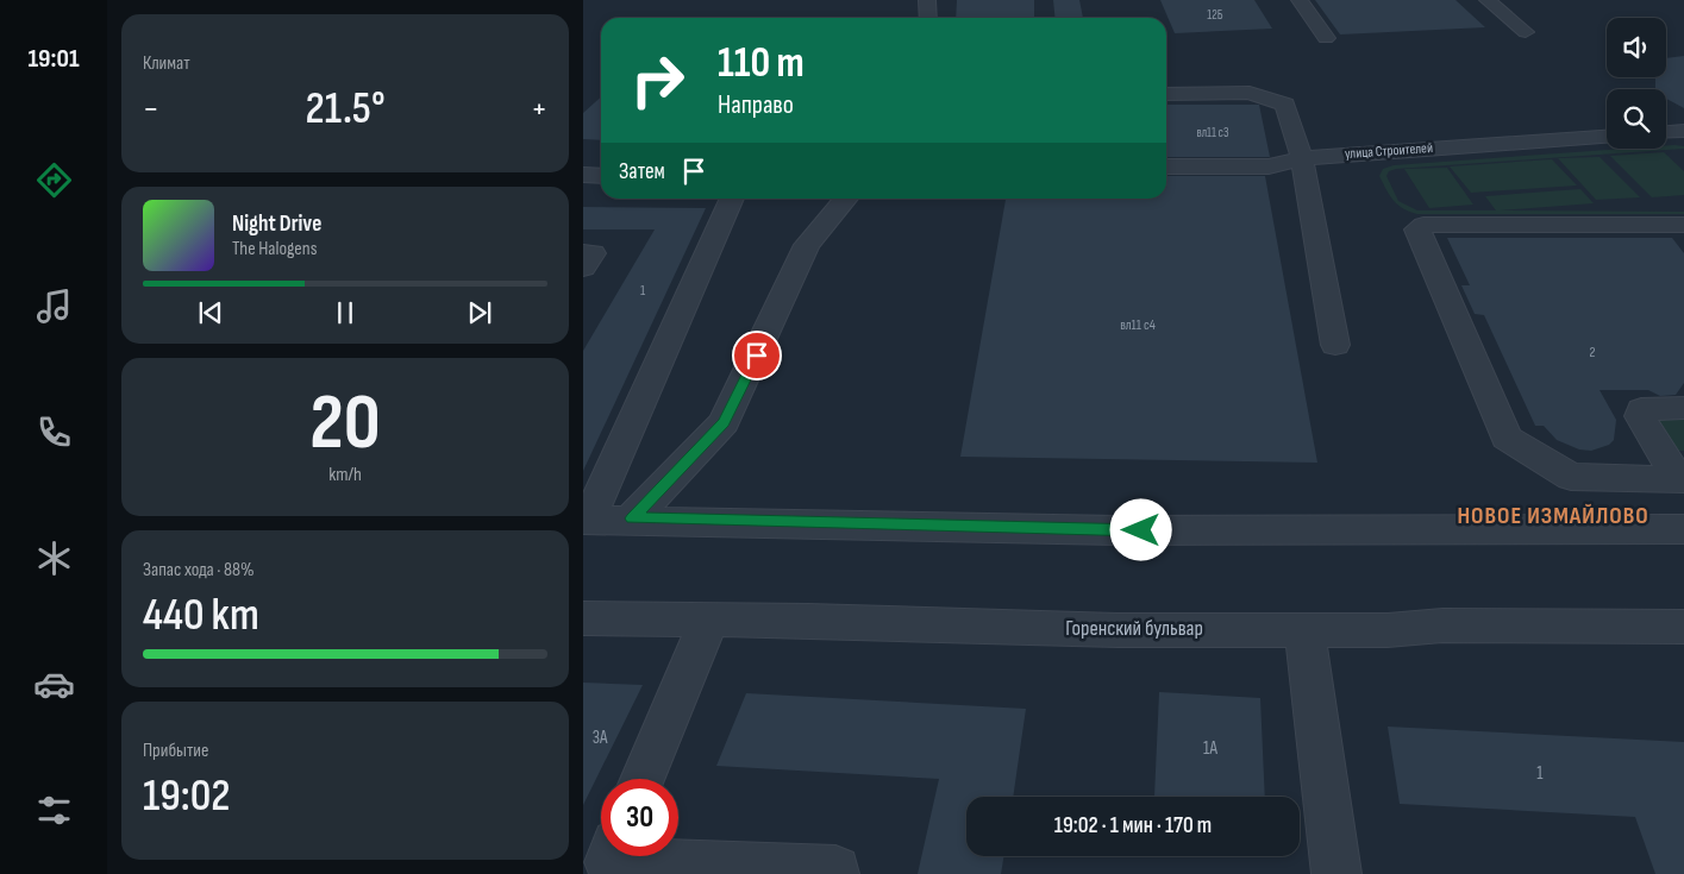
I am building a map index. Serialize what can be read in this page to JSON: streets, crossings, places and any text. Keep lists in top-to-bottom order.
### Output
{
  "streets": {
    "street": ["улица Строителей", "Горенский бульвар"]
  },
  "districts": ["НОВОЕ ИЗМАЙЛОВО"],
  "house_numbers": [
    "12Б",
    "вл11 с3",
    "1",
    "вл11 с4",
    "2",
    "3А",
    "1А",
    "1"
  ],
  "page": {
    "tabs": "19:01",
    "tile": [
      "Климат",
      ["20", "km/h"],
      ["Запас хода · 88%", "440 km"],
      ["Прибытие", "19:02"]
    ],
    "turn": ["110 m", "Направо"],
    "heat": ["−", "21.5°", "+"],
    "then": "Затем",
    "song": ["Night Drive", "The Halogens"],
    "limit": "30",
    "trip": "19:02 · 1 мин · 170 m"
  }
}
